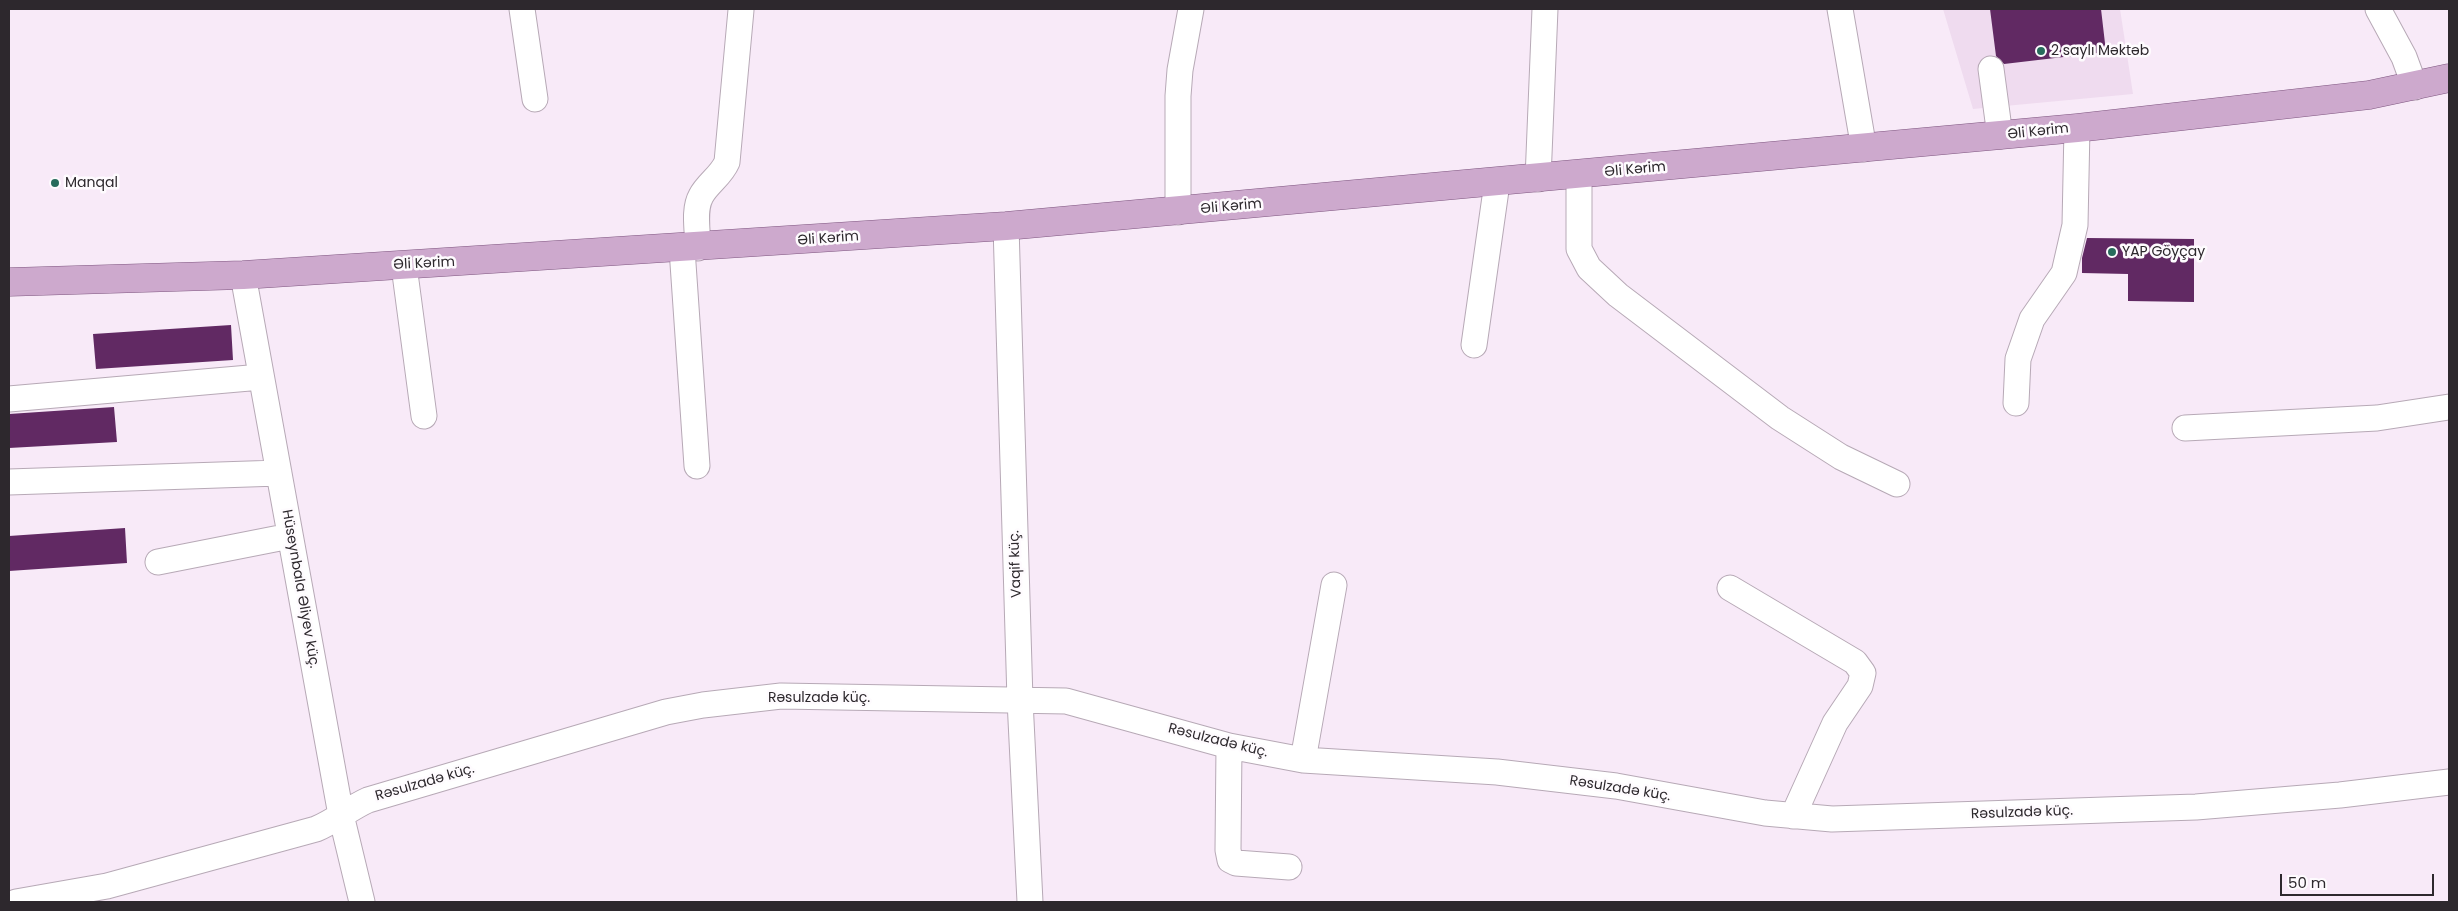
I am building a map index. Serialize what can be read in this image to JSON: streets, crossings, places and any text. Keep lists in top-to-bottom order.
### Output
{
  "streets": {
    "main road": ["Əli Kərim"],
    "street": ["Vaqif küç.", "Hüseynbala Əliyev küç.", "Rəsulzadə küç."]
  },
  "crossings": [
    ["Əli Kərim", "Vaqif küç."],
    ["Əli Kərim", "Hüseynbala Əliyev küç."],
    ["Vaqif küç.", "Rəsulzadə küç."],
    ["Hüseynbala Əliyev küç.", "Rəsulzadə küç."]
  ],
  "places": ["2 saylı Məktəb", "Manqal", "YAP Göyçay"],
  "scale_bar": "50 m"
}
